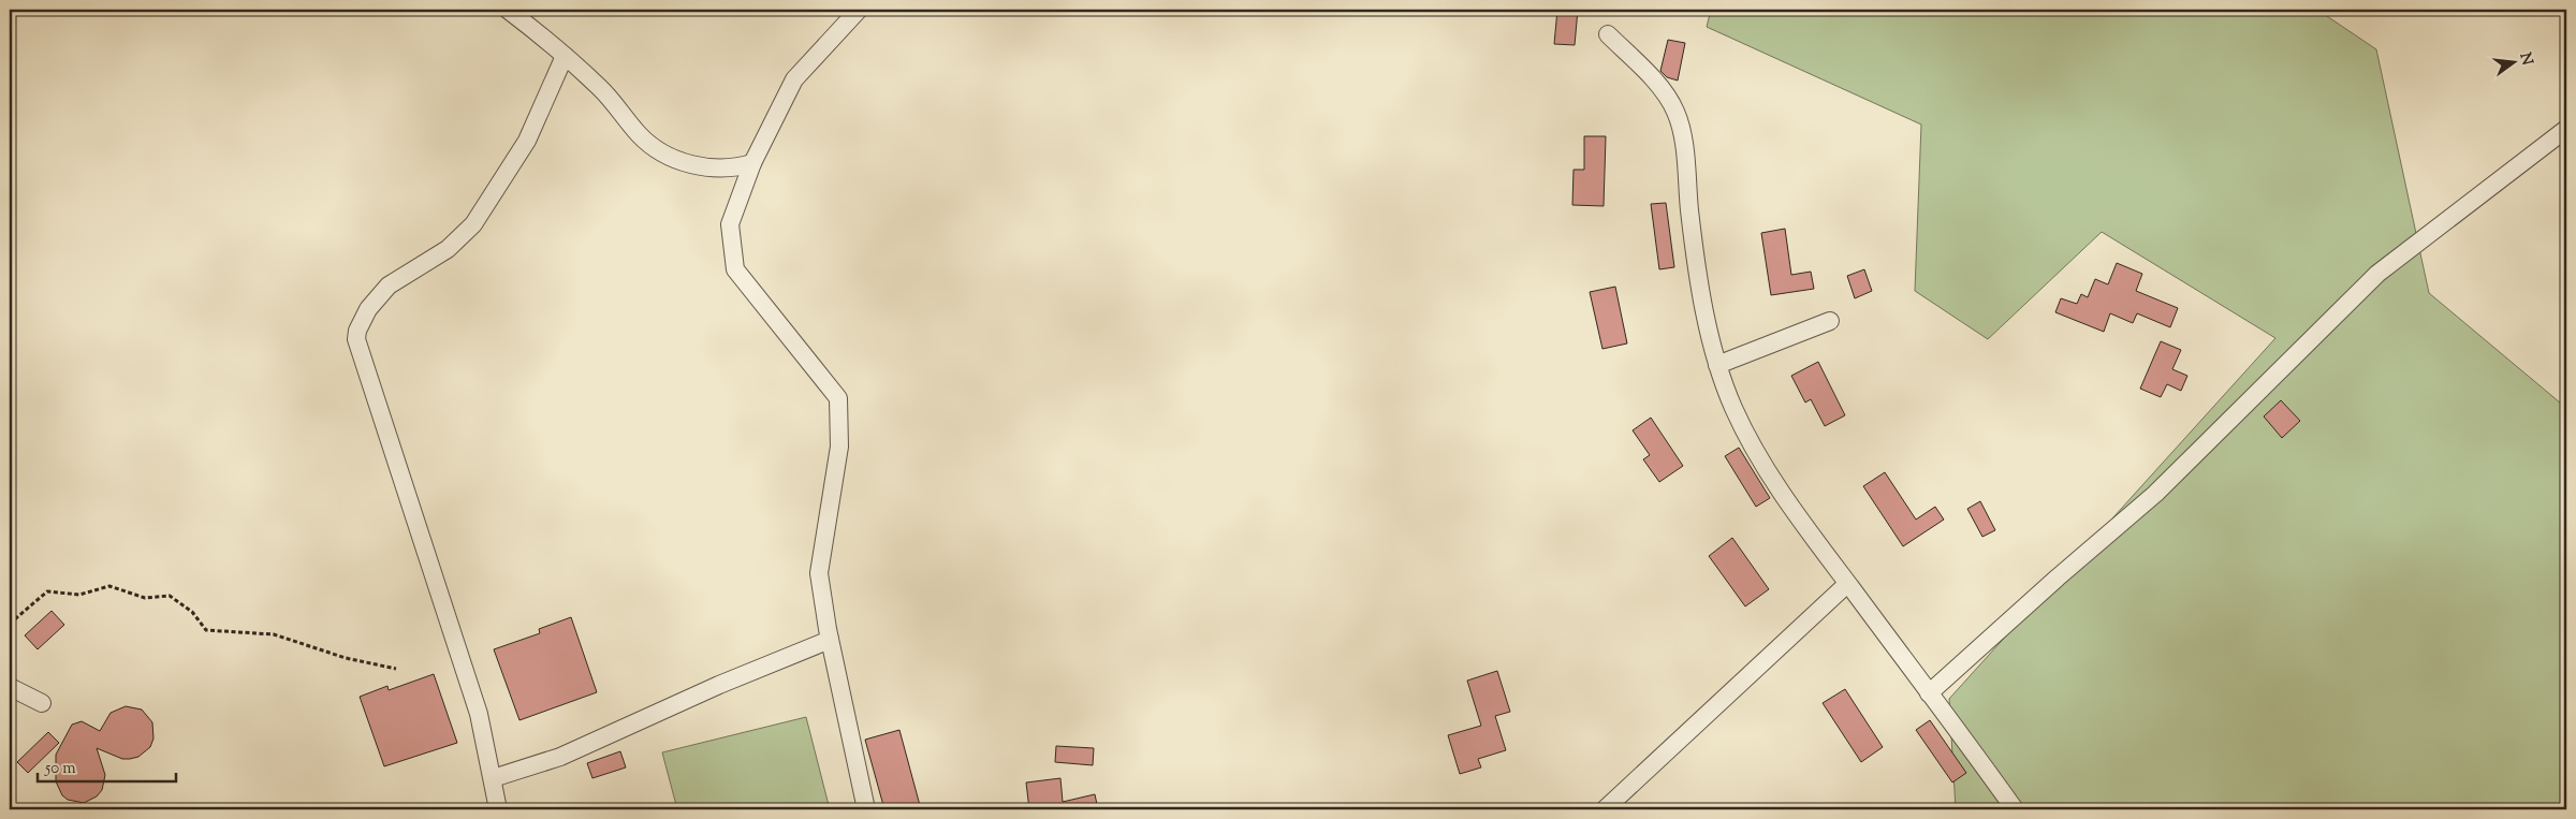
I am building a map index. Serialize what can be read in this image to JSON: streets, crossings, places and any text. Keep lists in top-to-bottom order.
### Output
{
  "scale_bar": "50 m",
  "north": "right"
}
